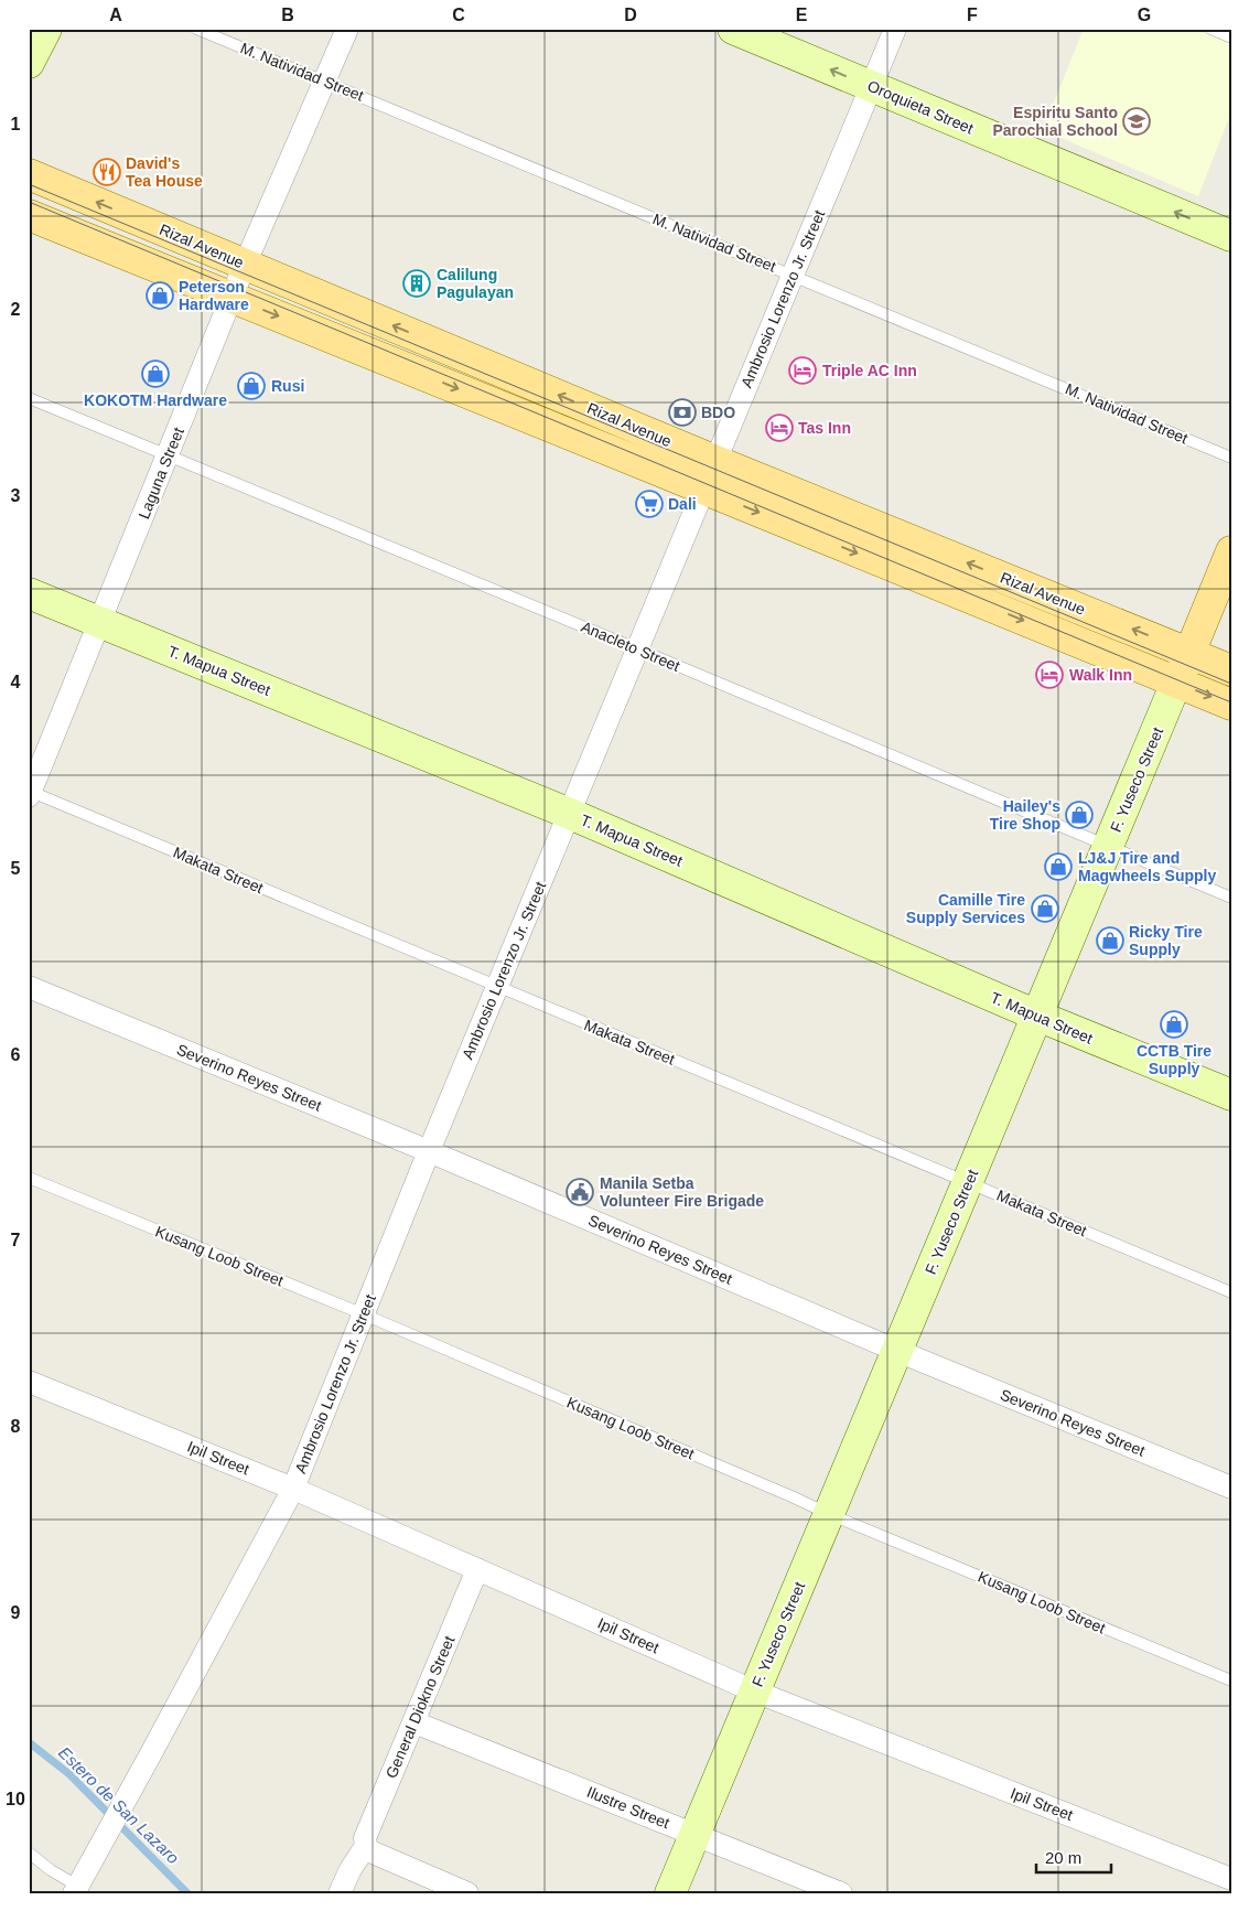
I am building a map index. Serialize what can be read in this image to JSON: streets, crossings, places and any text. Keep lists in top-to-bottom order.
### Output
{
  "streets": {
    "main road": ["Rizal Avenue", "F. Yuseco Street"],
    "street": [
      "Oroquieta Street",
      "Ambrosio Lorenzo Jr. Street",
      "Laguna Street",
      "T. Mapua Street",
      "Severino Reyes Street",
      "Ipil Street",
      "General Diokno Street",
      "Ilustre Street"
    ],
    "lane": [
      "M. Natividad Street",
      "Anacleto Street",
      "Makata Street",
      "Kusang Loob Street"
    ]
  },
  "crossings": [
    ["M. Natividad Street", "Ambrosio Lorenzo Jr. Street"],
    ["M. Natividad Street", "Laguna Street"],
    ["Oroquieta Street", "Ambrosio Lorenzo Jr. Street"],
    ["Rizal Avenue", "Ambrosio Lorenzo Jr. Street"],
    ["Rizal Avenue", "Laguna Street"],
    ["Rizal Avenue", "F. Yuseco Street"],
    ["Ambrosio Lorenzo Jr. Street", "Anacleto Street"],
    ["Ambrosio Lorenzo Jr. Street", "T. Mapua Street"],
    ["Ambrosio Lorenzo Jr. Street", "Makata Street"],
    ["Ambrosio Lorenzo Jr. Street", "Severino Reyes Street"],
    ["Ambrosio Lorenzo Jr. Street", "Kusang Loob Street"],
    ["Ambrosio Lorenzo Jr. Street", "Ipil Street"],
    ["Laguna Street", "Anacleto Street"],
    ["Laguna Street", "T. Mapua Street"],
    ["Laguna Street", "Makata Street"],
    ["Anacleto Street", "F. Yuseco Street"],
    ["T. Mapua Street", "F. Yuseco Street"],
    ["F. Yuseco Street", "Makata Street"],
    ["F. Yuseco Street", "Severino Reyes Street"],
    ["F. Yuseco Street", "Kusang Loob Street"],
    ["F. Yuseco Street", "Ipil Street"],
    ["F. Yuseco Street", "Ilustre Street"],
    ["Ipil Street", "General Diokno Street"],
    ["General Diokno Street", "Ilustre Street"]
  ],
  "one_way": ["Oroquieta Street"],
  "water": ["Estero de San Lazaro"],
  "places": {
    "school or university": ["Espiritu Santo Parochial School"],
    "restaurant": ["David's Tea House"],
    "building": ["Calilung Pagulayan"],
    "shop": [
      "Peterson Hardware",
      "KOKOTM Hardware",
      "Rusi",
      "Hailey's Tire Shop",
      "LJ&J Tire and Magwheels Supply",
      "Camille Tire Supply Services",
      "Ricky Tire Supply",
      "CCTB Tire Supply"
    ],
    "hotel": ["Triple AC Inn", "Tas Inn", "Walk Inn"],
    "bank": ["BDO"],
    "supermarket": ["Dali"],
    "public building": ["Manila Setba Volunteer Fire Brigade"]
  },
  "scale_bar": "20 m",
  "grid": {
    "columns": [
      "A",
      "B",
      "C",
      "D",
      "E",
      "F",
      "G"
    ],
    "rows": [
      "1",
      "2",
      "3",
      "4",
      "5",
      "6",
      "7",
      "8",
      "9",
      "10"
    ]
  }
}
